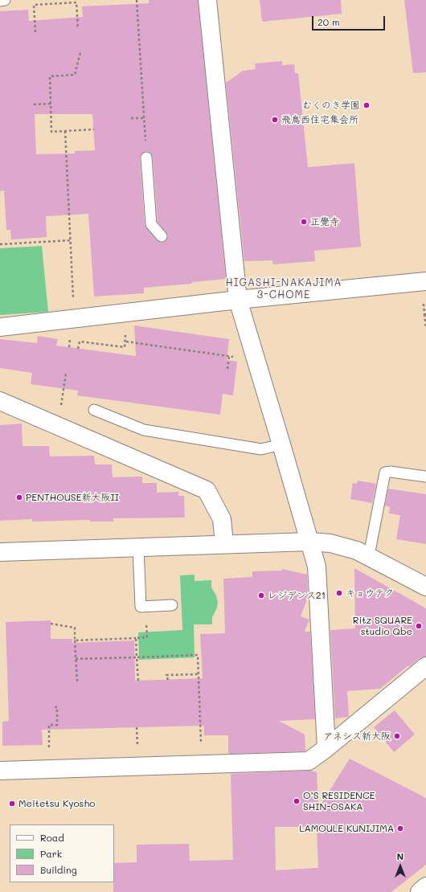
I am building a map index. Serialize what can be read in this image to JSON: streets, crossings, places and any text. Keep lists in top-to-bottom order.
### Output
{
  "districts": ["HIGASHI-NAKAJIMA 3-CHOME"],
  "places": [
    "むくのき学園",
    "飛鳥西住宅集会所",
    "正覺寺",
    "PENTHOUSE新大阪II",
    "キョウテク",
    "レジデンス21",
    "Ritz SQUARE studio Qbe",
    "アネシス新大阪",
    "O’S RESIDENCE SHIN-OSAKA",
    "Meitetsu Kyosho",
    "LAMOULE KUNIJIMA"
  ],
  "legend": ["Road", "Park", "Building"],
  "scale_bar": "20 m",
  "north": "top"
}
